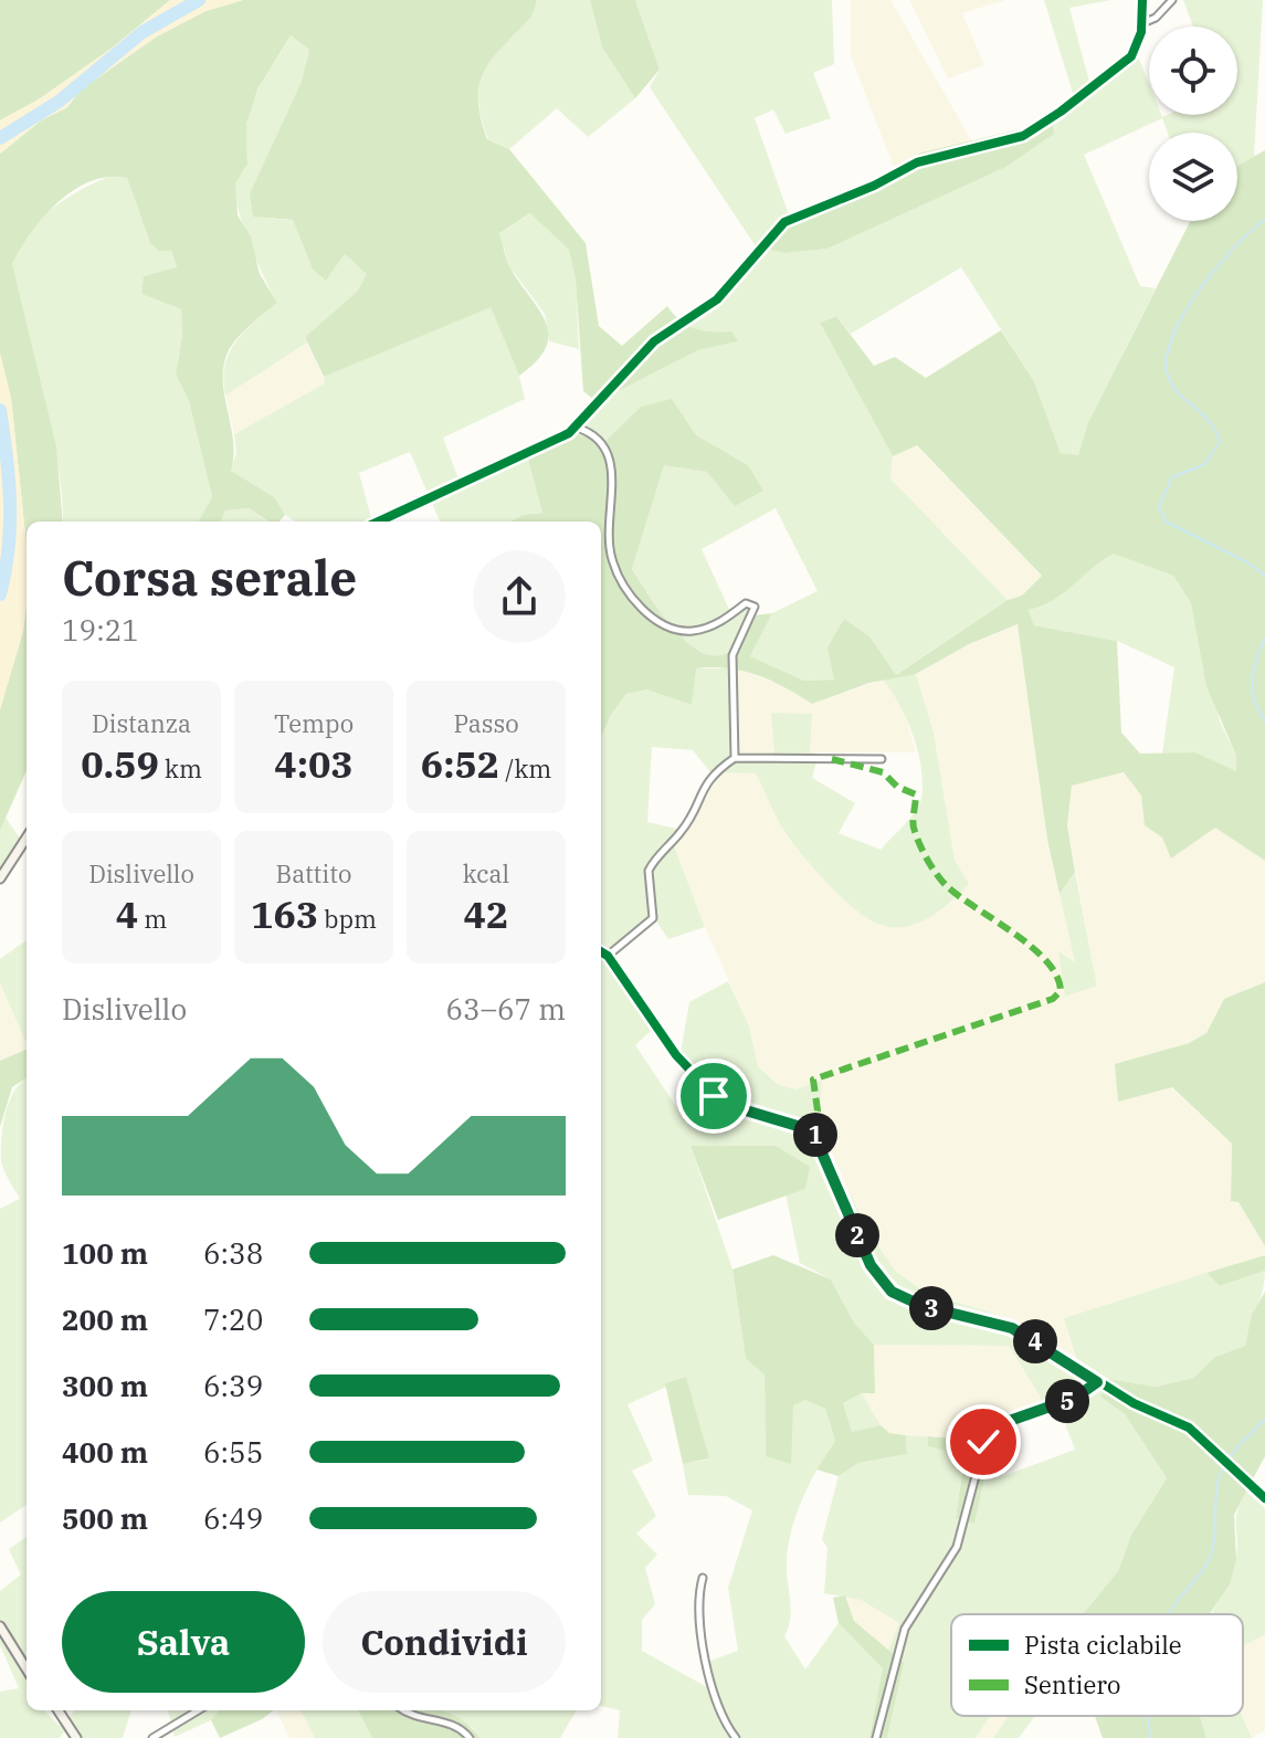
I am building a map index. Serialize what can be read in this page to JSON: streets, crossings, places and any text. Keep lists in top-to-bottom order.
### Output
{
  "legend": ["Pista ciclabile", "Sentiero"],
  "page": {
    "heading": ["Corsa serale", "19:21"],
    "stats": [
      ["Distanza", "0.59 km"],
      ["Tempo", "4:03"],
      ["Passo", "6:52 /km"],
      ["Dislivello", "4 m"],
      ["Battito", "163 bpm"],
      ["kcal", "42"]
    ],
    "chart": ["Dislivello", "63–67 m"],
    "pins": [
      "1",
      "2",
      "3",
      "4",
      "5"
    ],
    "list": [
      {
        "name": "100 m",
        "note": "6:38"
      },
      {
        "name": "200 m",
        "note": "7:20"
      },
      {
        "name": "300 m",
        "note": "6:39"
      },
      {
        "name": "400 m",
        "note": "6:55"
      },
      {
        "name": "500 m",
        "note": "6:49"
      }
    ],
    "buttons": ["Salva", "Condividi"]
  }
}
